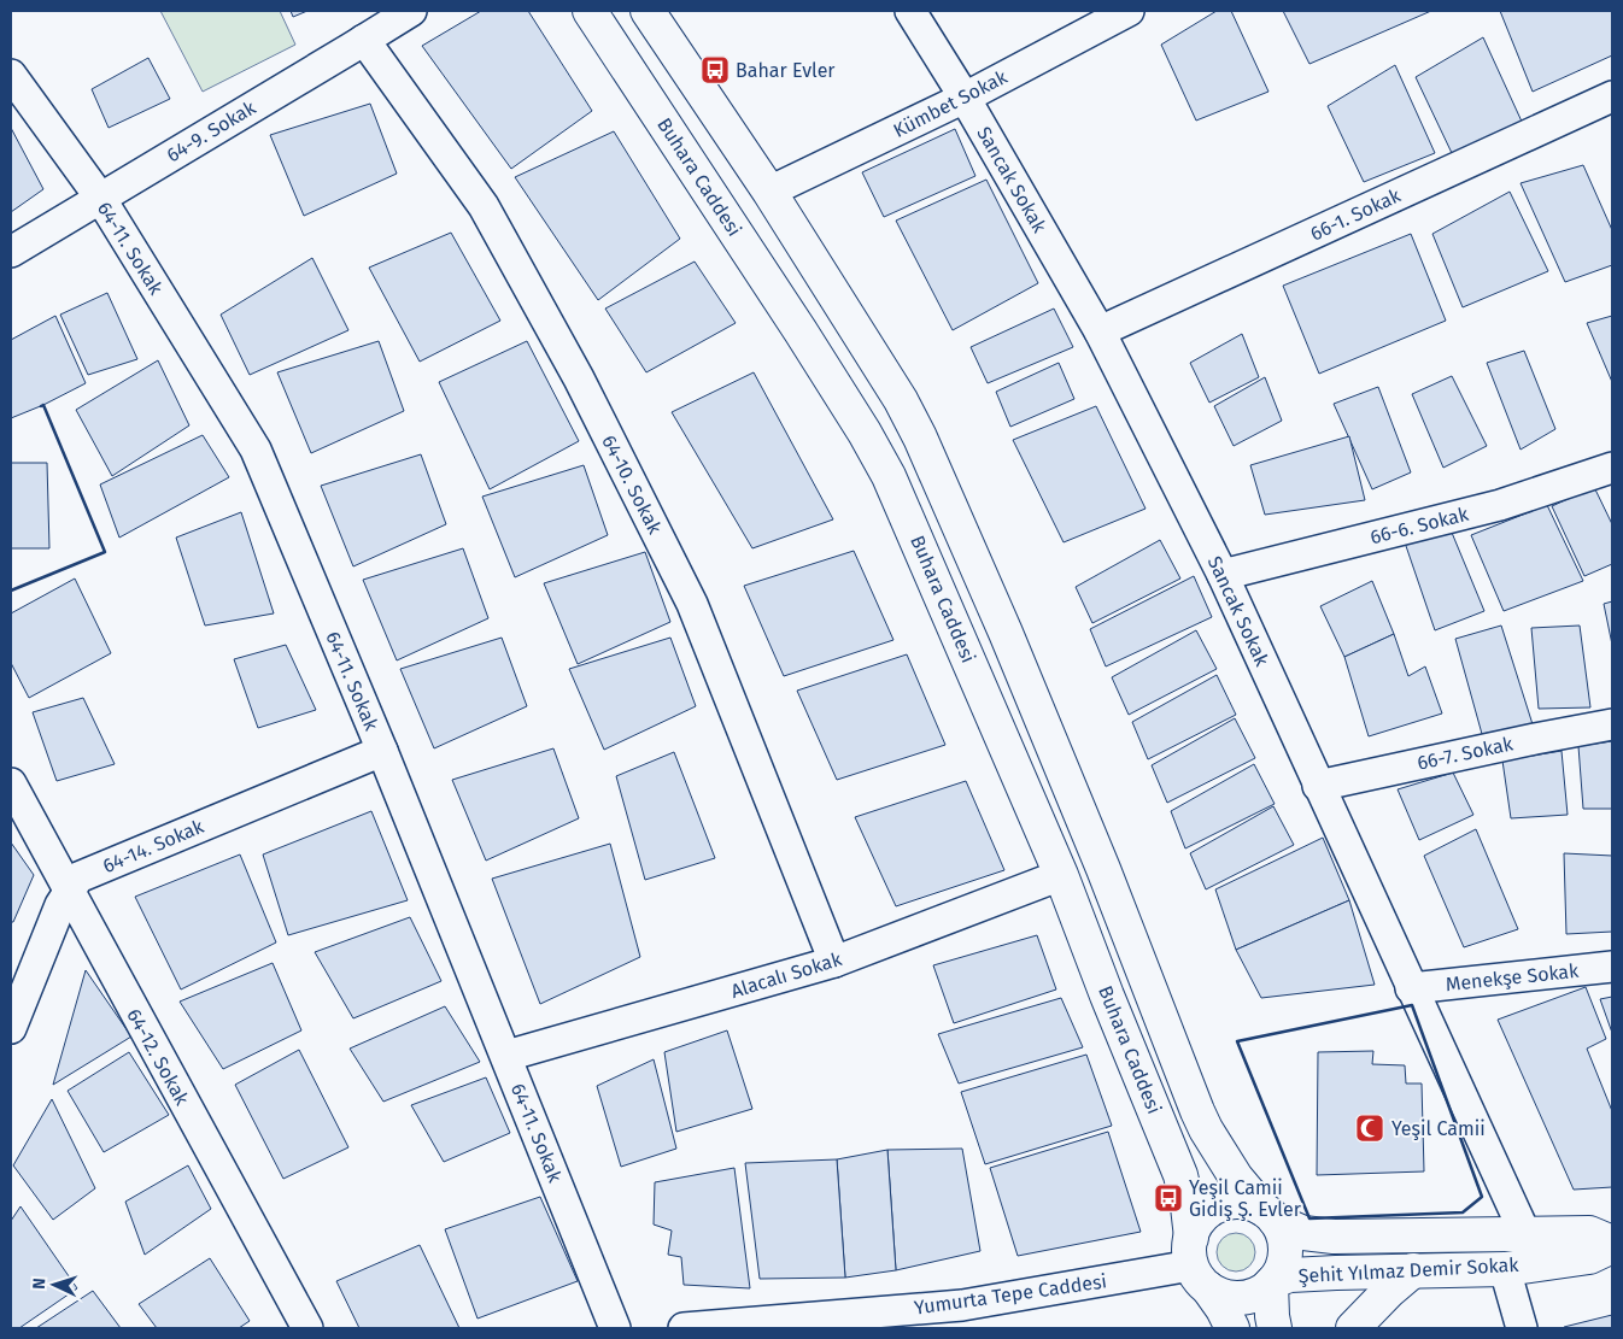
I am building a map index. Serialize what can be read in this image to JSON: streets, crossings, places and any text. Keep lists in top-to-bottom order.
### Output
{
  "streets": {
    "main road": ["Buhara Caddesi", "Şehit Yılmaz Demir Sokak"],
    "street": [
      "Kümbet Sokak",
      "64-9. Sokak",
      "Sancak Sokak",
      "66-1. Sokak",
      "64-11. Sokak",
      "64-10. Sokak",
      "66-6. Sokak",
      "66-7. Sokak",
      "64-14. Sokak",
      "Alacalı Sokak",
      "Menekşe Sokak",
      "64-12. Sokak",
      "Yumurta Tepe Caddesi"
    ]
  },
  "crossings": [
    ["Kümbet Sokak", "Buhara Caddesi"],
    ["Kümbet Sokak", "Sancak Sokak"],
    ["64-9. Sokak", "64-11. Sokak"],
    ["64-9. Sokak", "64-10. Sokak"],
    ["Buhara Caddesi", "Alacalı Sokak"],
    ["Buhara Caddesi", "Şehit Yılmaz Demir Sokak"],
    ["Buhara Caddesi", "Yumurta Tepe Caddesi"],
    ["Sancak Sokak", "66-1. Sokak"],
    ["Sancak Sokak", "66-6. Sokak"],
    ["Sancak Sokak", "66-7. Sokak"],
    ["Sancak Sokak", "Menekşe Sokak"],
    ["Sancak Sokak", "Şehit Yılmaz Demir Sokak"],
    ["64-11. Sokak", "64-14. Sokak"],
    ["64-11. Sokak", "Alacalı Sokak"],
    ["64-10. Sokak", "Alacalı Sokak"],
    ["64-14. Sokak", "64-12. Sokak"],
    ["Şehit Yılmaz Demir Sokak", "Yumurta Tepe Caddesi"]
  ],
  "places": {
    "bus stop": ["Bahar Evler", "Yeşil Camii Gidiş Ş. Evler"],
    "mosque": ["Yeşil Camii"]
  },
  "north": "left"
}
